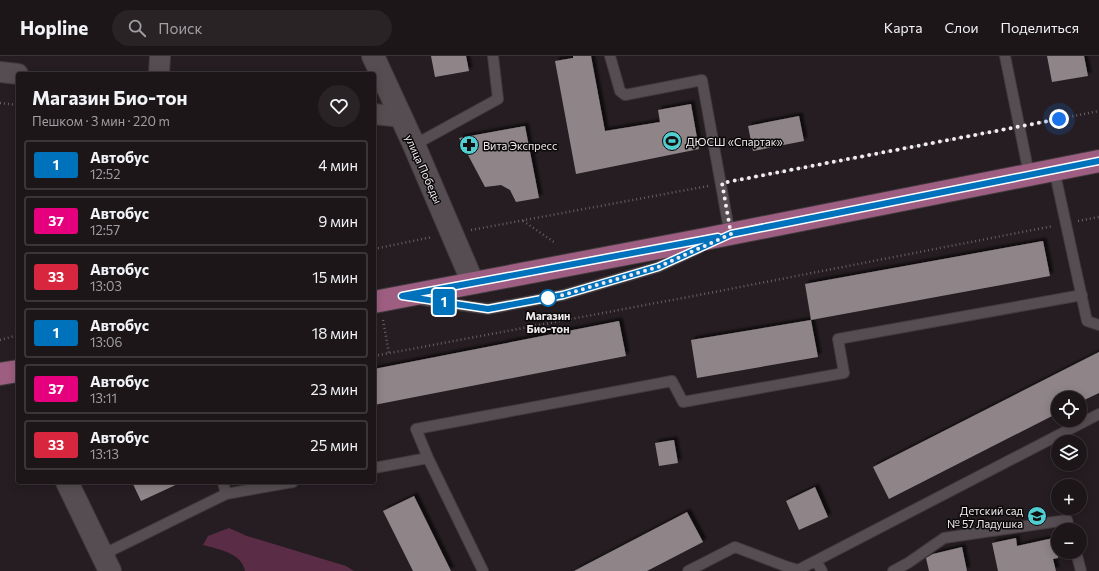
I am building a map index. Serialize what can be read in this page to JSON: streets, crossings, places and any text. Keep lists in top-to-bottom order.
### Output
{
  "streets": {
    "street": ["улица Победы"]
  },
  "places": {
    "sports": ["ДЮСШ «Спартак»"],
    "pharmacy": ["Вита Экспресс"],
    "other": ["Магазин Био-тон"],
    "school or university": ["Детский сад № 57 Ладушка"]
  },
  "lines": ["bus line 1"],
  "page": {
    "header": "Hopline",
    "search": "Поиск",
    "nav": ["Карта", "Слои", "Поделиться"],
    "on_map": "1",
    "heading": ["Магазин Био-тон", "Пешком · 3 мин · 220 m"],
    "list": [
      {
        "mark": "1",
        "name": "Автобус",
        "note": "12:52",
        "value": "4 мин"
      },
      {
        "mark": "37",
        "name": "Автобус",
        "note": "12:57",
        "value": "9 мин"
      },
      {
        "mark": "33",
        "name": "Автобус",
        "note": "13:03",
        "value": "15 мин"
      },
      {
        "mark": "1",
        "name": "Автобус",
        "note": "13:06",
        "value": "18 мин"
      },
      {
        "mark": "37",
        "name": "Автобус",
        "note": "13:11",
        "value": "23 мин"
      },
      {
        "mark": "33",
        "name": "Автобус",
        "note": "13:13",
        "value": "25 мин"
      }
    ],
    "map_buttons": ["+", "−"]
  }
}
